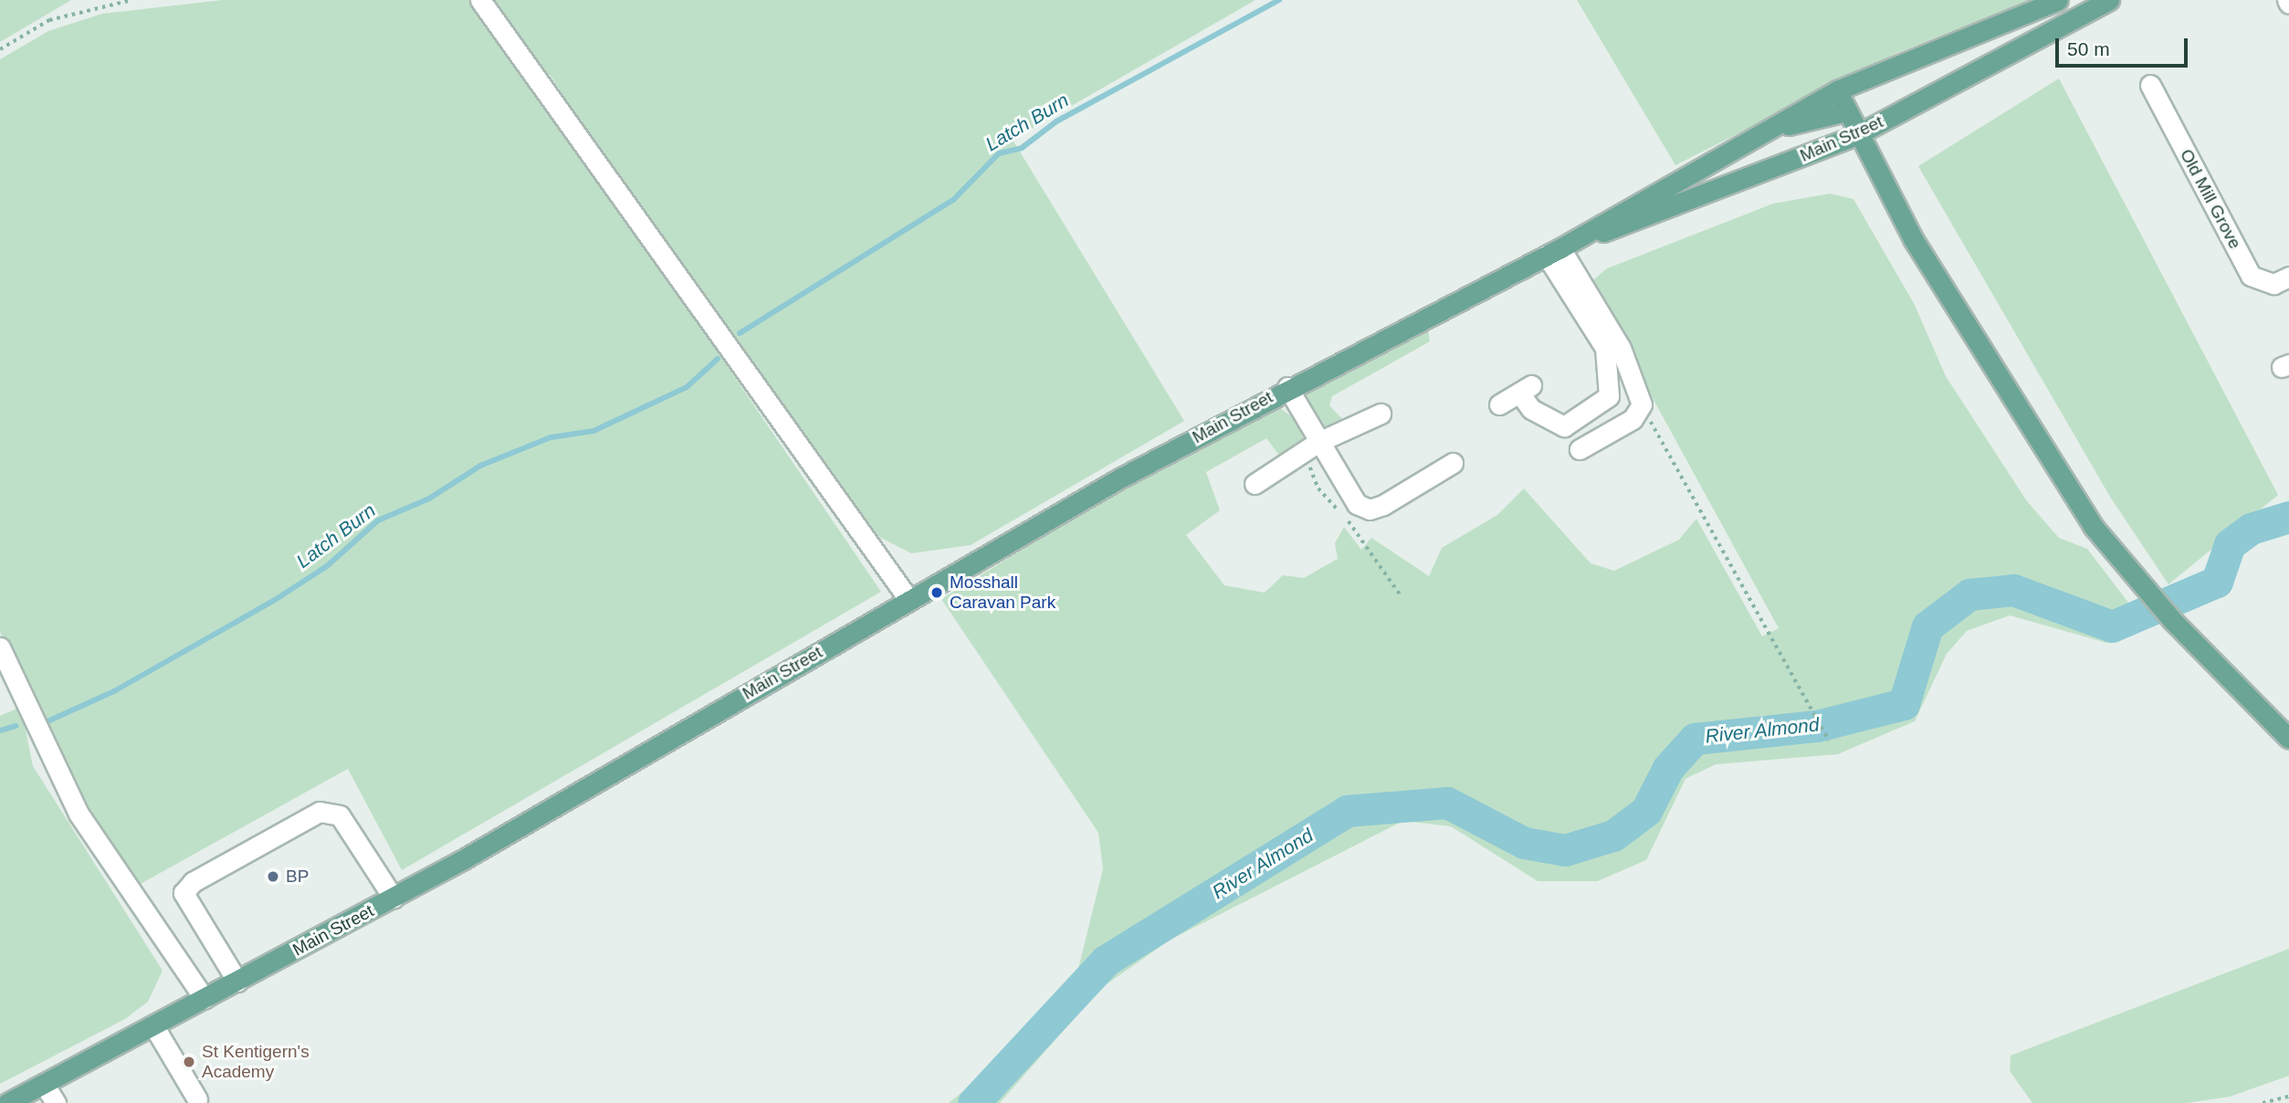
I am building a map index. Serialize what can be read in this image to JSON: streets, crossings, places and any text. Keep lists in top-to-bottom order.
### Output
{
  "streets": {
    "main road": ["Main Street"],
    "street": ["Old Mill Grove"]
  },
  "water": ["Latch Burn", "River Almond"],
  "places": ["Mosshall Caravan Park", "BP", "St Kentigern's Academy"],
  "scale_bar": "50 m"
}
